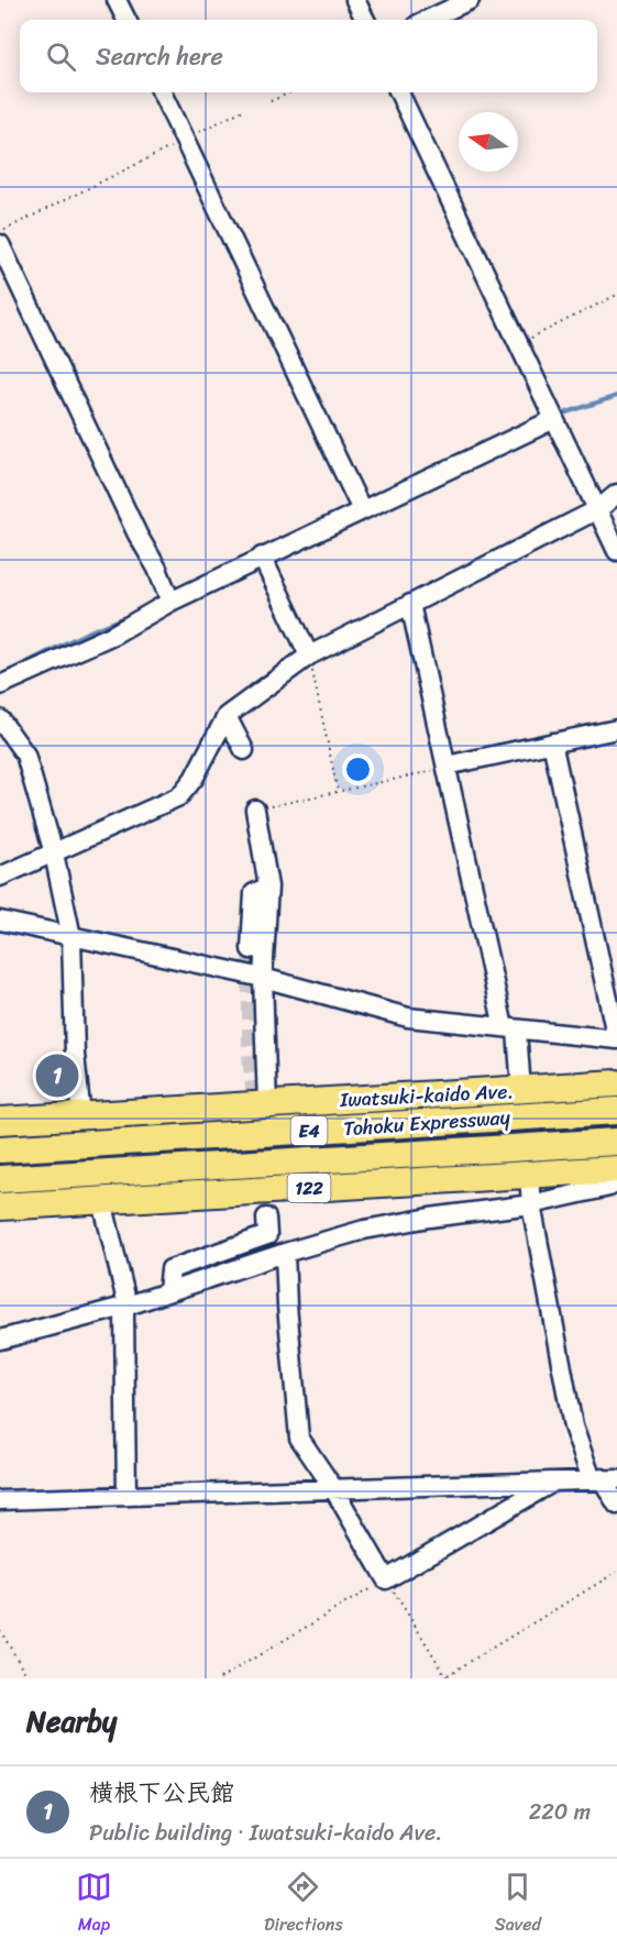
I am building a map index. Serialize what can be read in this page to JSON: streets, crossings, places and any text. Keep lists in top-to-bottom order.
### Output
{
  "streets": {
    "highway": [
      "Iwatsuki-kaido Ave.",
      "Tohoku Expressway",
      "E4",
      "122"
    ]
  },
  "north": "left",
  "page": {
    "search": "Search here",
    "pins": "1",
    "heading": "Nearby",
    "list": [
      {
        "mark": "1",
        "name": "横根下公民館",
        "note": "Public building · Iwatsuki-kaido Ave.",
        "value": "220 m"
      }
    ],
    "nav": ["Map", "Directions", "Saved"]
  }
}
